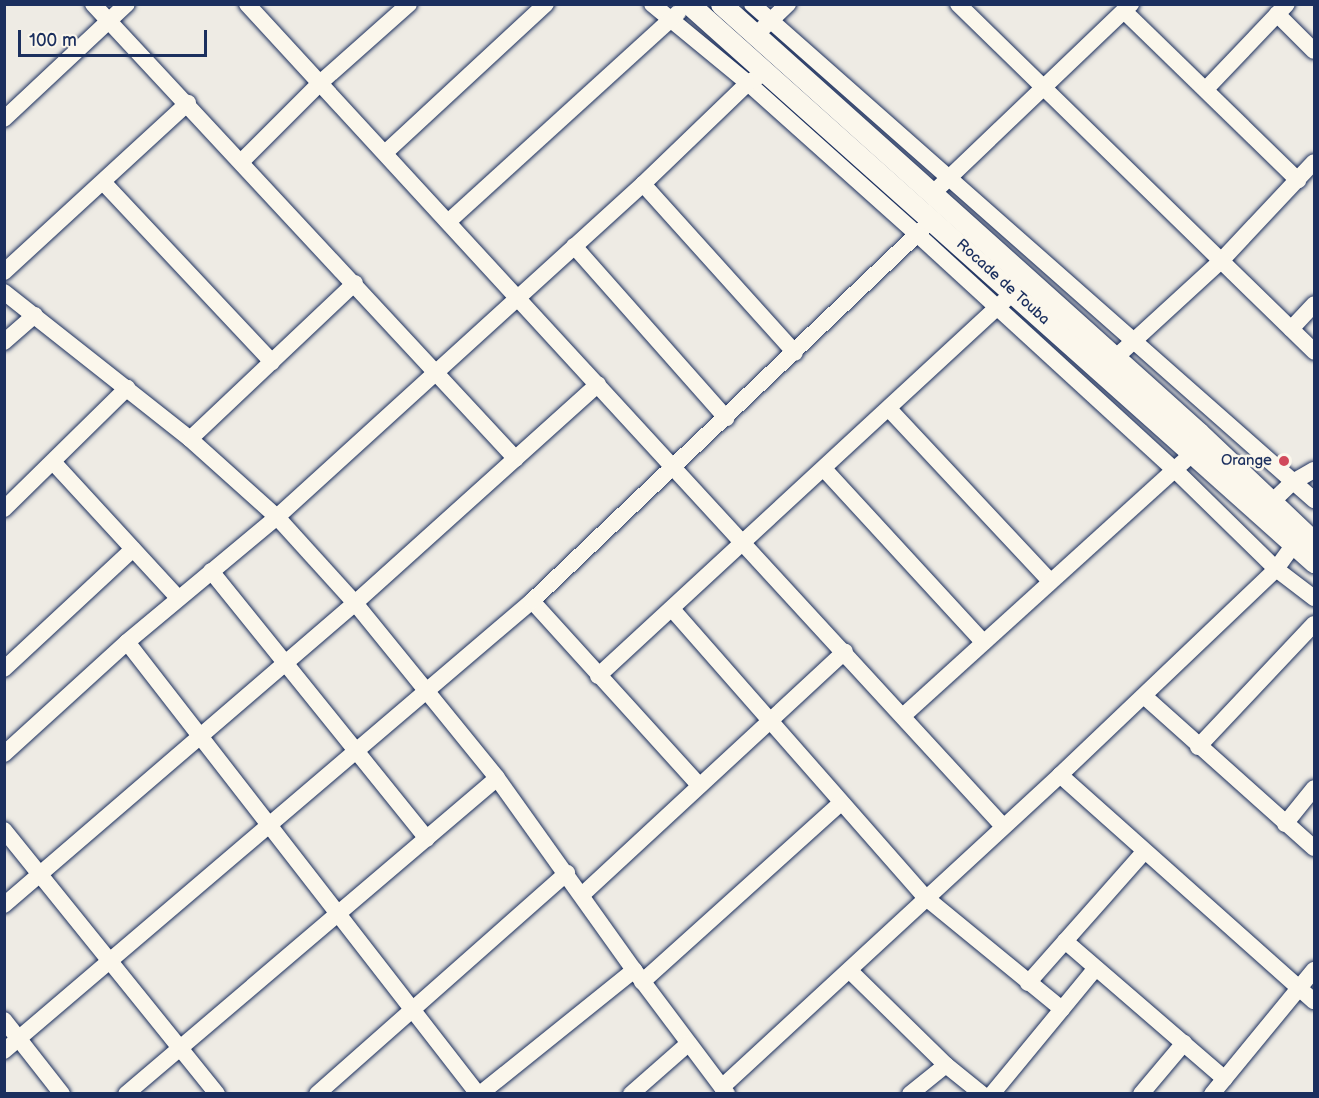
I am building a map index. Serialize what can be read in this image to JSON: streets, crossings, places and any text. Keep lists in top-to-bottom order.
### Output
{
  "streets": {
    "main road": ["Rocade de Touba"]
  },
  "places": ["Orange"],
  "scale_bar": "100 m"
}
